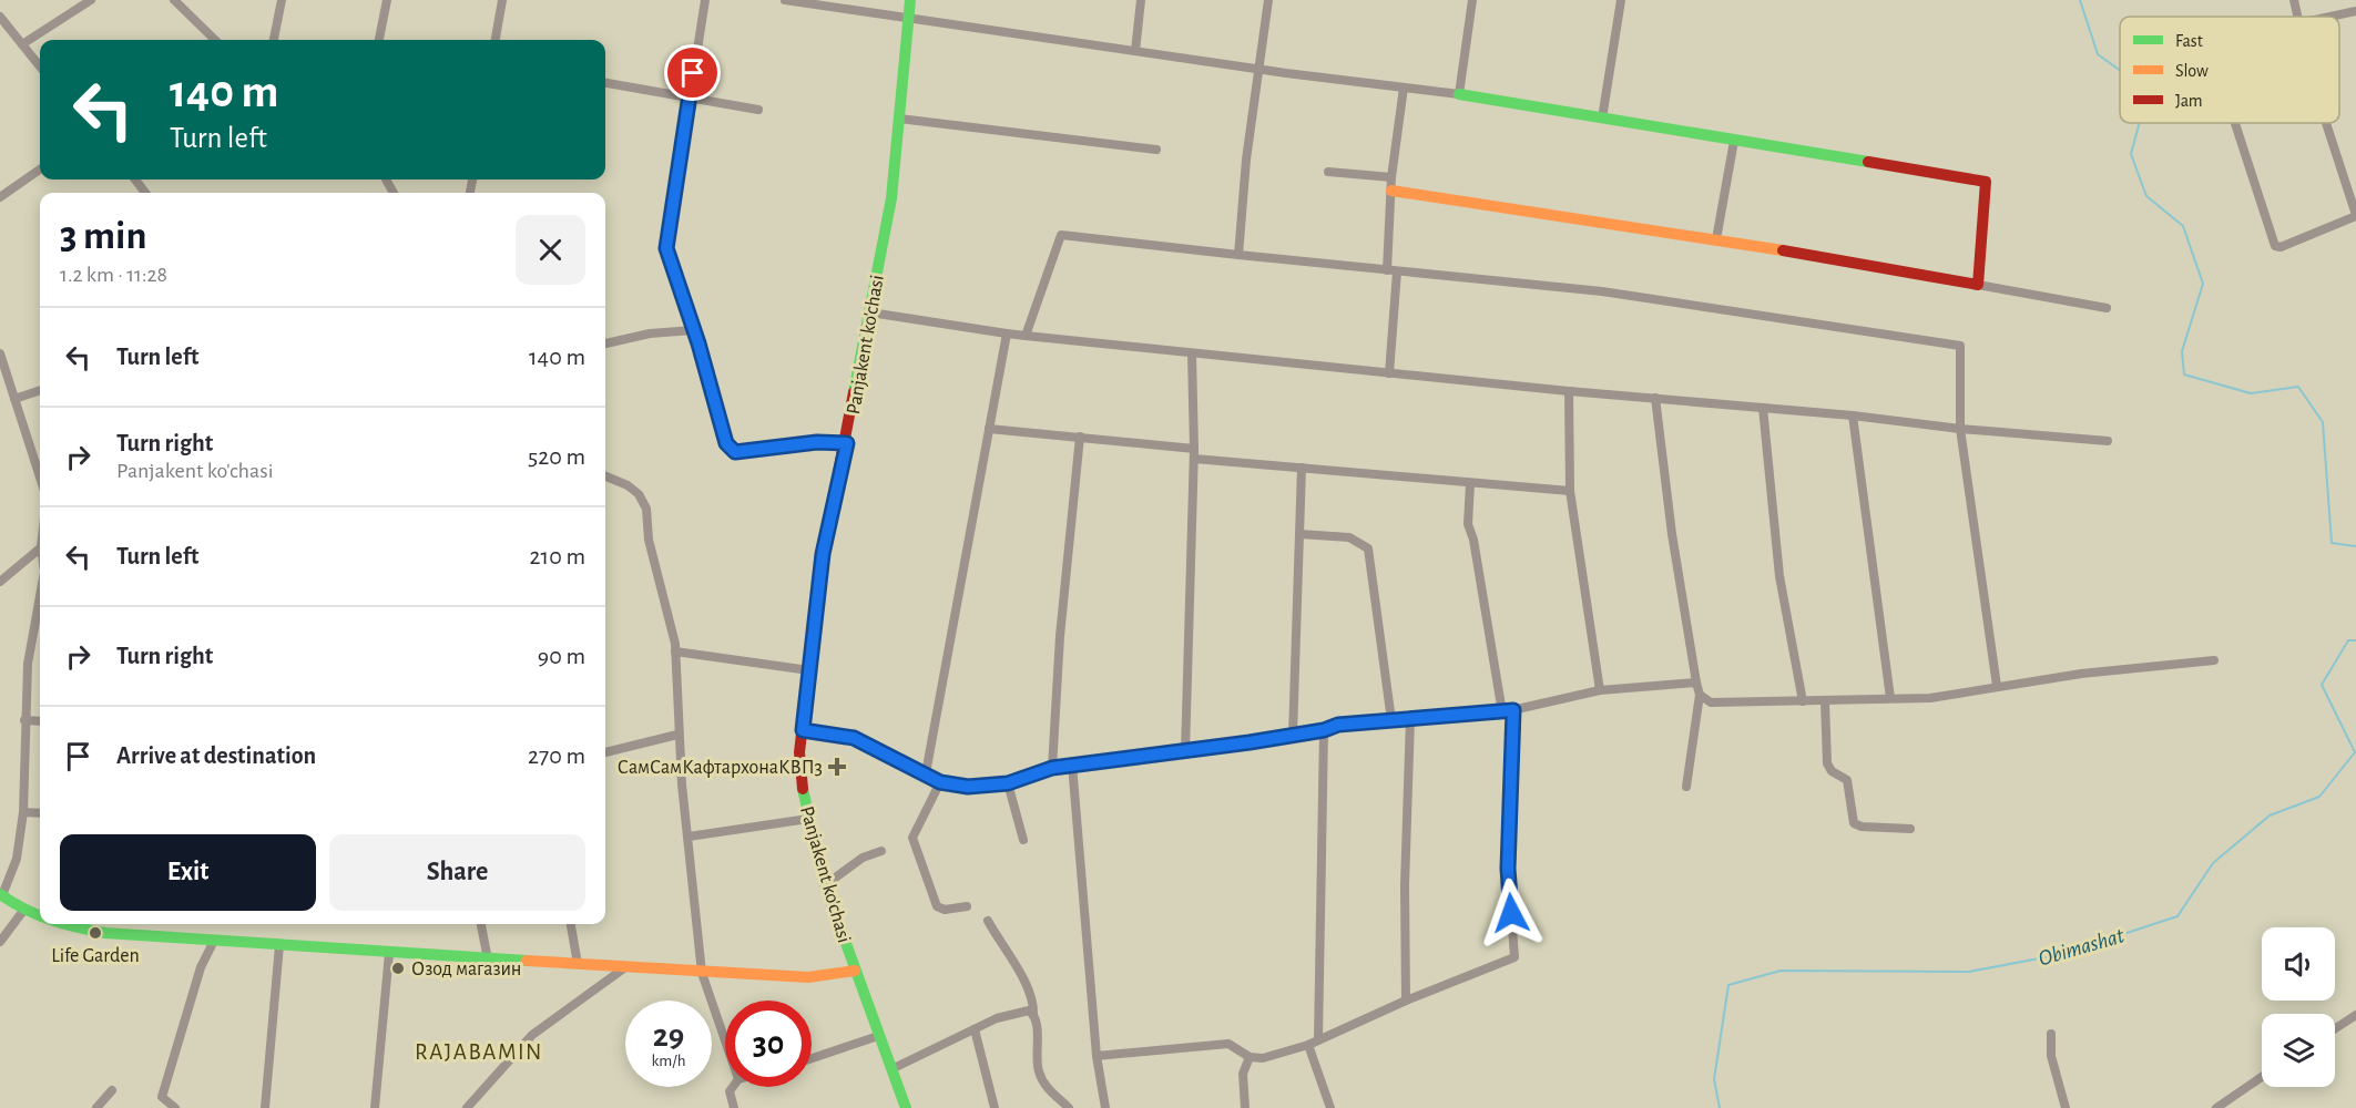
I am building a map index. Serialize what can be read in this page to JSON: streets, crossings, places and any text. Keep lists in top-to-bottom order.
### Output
{
  "streets": {
    "main road": ["Panjakent ko'chasi"]
  },
  "districts": ["RAJABAMIN"],
  "water": ["Obimashat"],
  "places": {
    "health": ["СамСамКафтархонаКВП3"],
    "other": ["Life Garden", "Озод магазин"]
  },
  "legend": ["Fast", "Slow", "Jam"],
  "page": {
    "turn": ["140 m", "Turn left"],
    "heading": ["3 min", "1.2 km · 11:28"],
    "list": [
      {
        "name": "Turn left",
        "value": "140 m"
      },
      {
        "name": "Turn right",
        "note": "Panjakent ko'chasi",
        "value": "520 m"
      },
      {
        "name": "Turn left",
        "value": "210 m"
      },
      {
        "name": "Turn right",
        "value": "90 m"
      },
      {
        "name": "Arrive at destination",
        "value": "270 m"
      }
    ],
    "buttons": ["Exit", "Share"],
    "speed": "29 km/h",
    "limit": "30"
  }
}
